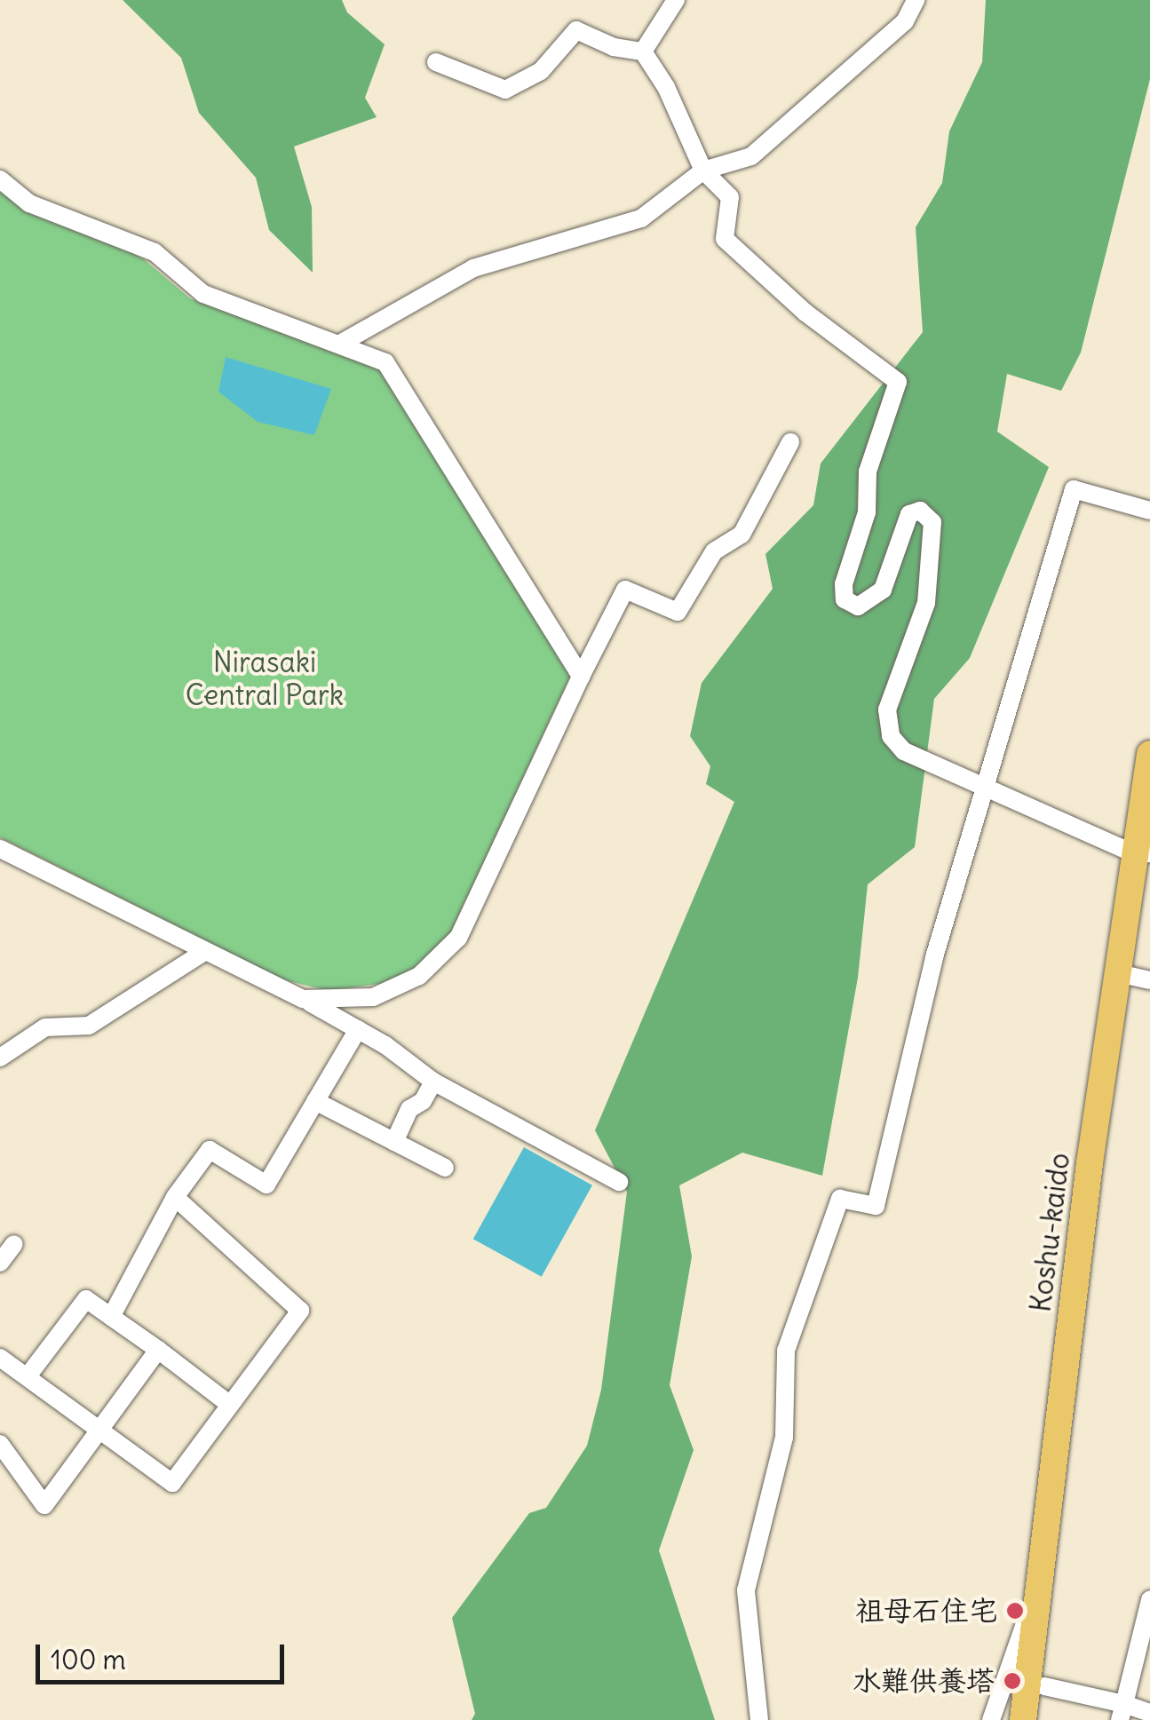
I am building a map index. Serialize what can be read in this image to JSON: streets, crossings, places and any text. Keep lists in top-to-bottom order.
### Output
{
  "streets": {
    "highway": ["Koshu-kaido"]
  },
  "parks": ["Nirasaki Central Park"],
  "places": ["祖母石住宅", "水難供養塔"],
  "scale_bar": "100 m"
}
